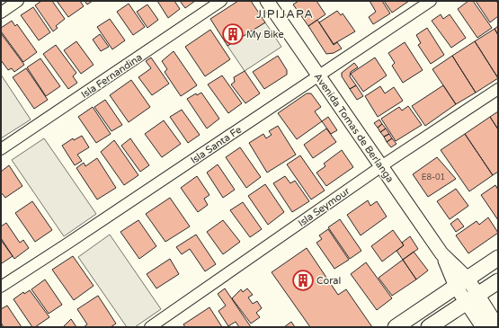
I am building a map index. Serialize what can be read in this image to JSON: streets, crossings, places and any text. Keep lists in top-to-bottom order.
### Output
{
  "streets": {
    "street": [
      "Isla Fernandina",
      "Avenida Tomas de Berlanga",
      "Isla Santa Fe",
      "Isla Seymour"
    ]
  },
  "crossings": [
    ["Avenida Tomas de Berlanga", "Isla Santa Fe"],
    ["Avenida Tomas de Berlanga", "Isla Seymour"]
  ],
  "districts": ["JIPIJAPA"],
  "places": {
    "building": ["My Bike", "Coral"]
  },
  "house_numbers": ["E8-01"]
}
